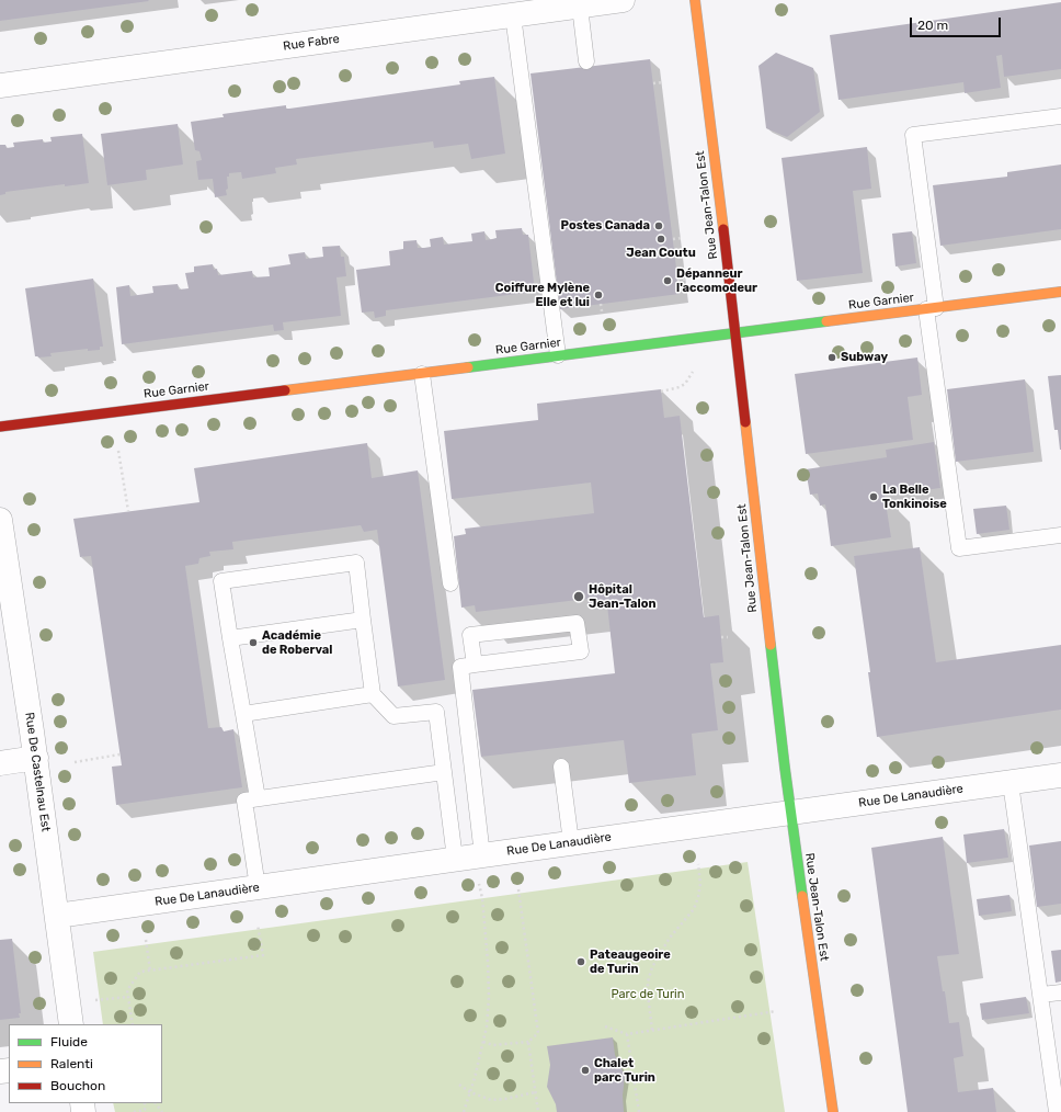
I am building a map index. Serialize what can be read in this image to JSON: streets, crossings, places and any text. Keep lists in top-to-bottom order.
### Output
{
  "streets": {
    "main road": ["Rue Jean-Talon Est", "Rue Garnier"],
    "street": ["Rue Fabre", "Rue De Castelnau Est", "Rue De Lanaudière"]
  },
  "crossings": [
    ["Rue Jean-Talon Est", "Rue Garnier"],
    ["Rue Jean-Talon Est", "Rue De Lanaudière"],
    ["Rue De Castelnau Est", "Rue De Lanaudière"]
  ],
  "parks": ["Parc de Turin"],
  "places": [
    "Postes Canada",
    "Jean Coutu",
    "Dépanneur l'accomodeur",
    "Coiffure Mylène Elle et lui",
    "Subway",
    "La Belle Tonkinoise",
    "Hôpital Jean-Talon",
    "Académie de Roberval",
    "Pateaugeoire de Turin",
    "Chalet parc Turin"
  ],
  "legend": ["Fluide", "Ralenti", "Bouchon"],
  "scale_bar": "20 m"
}
